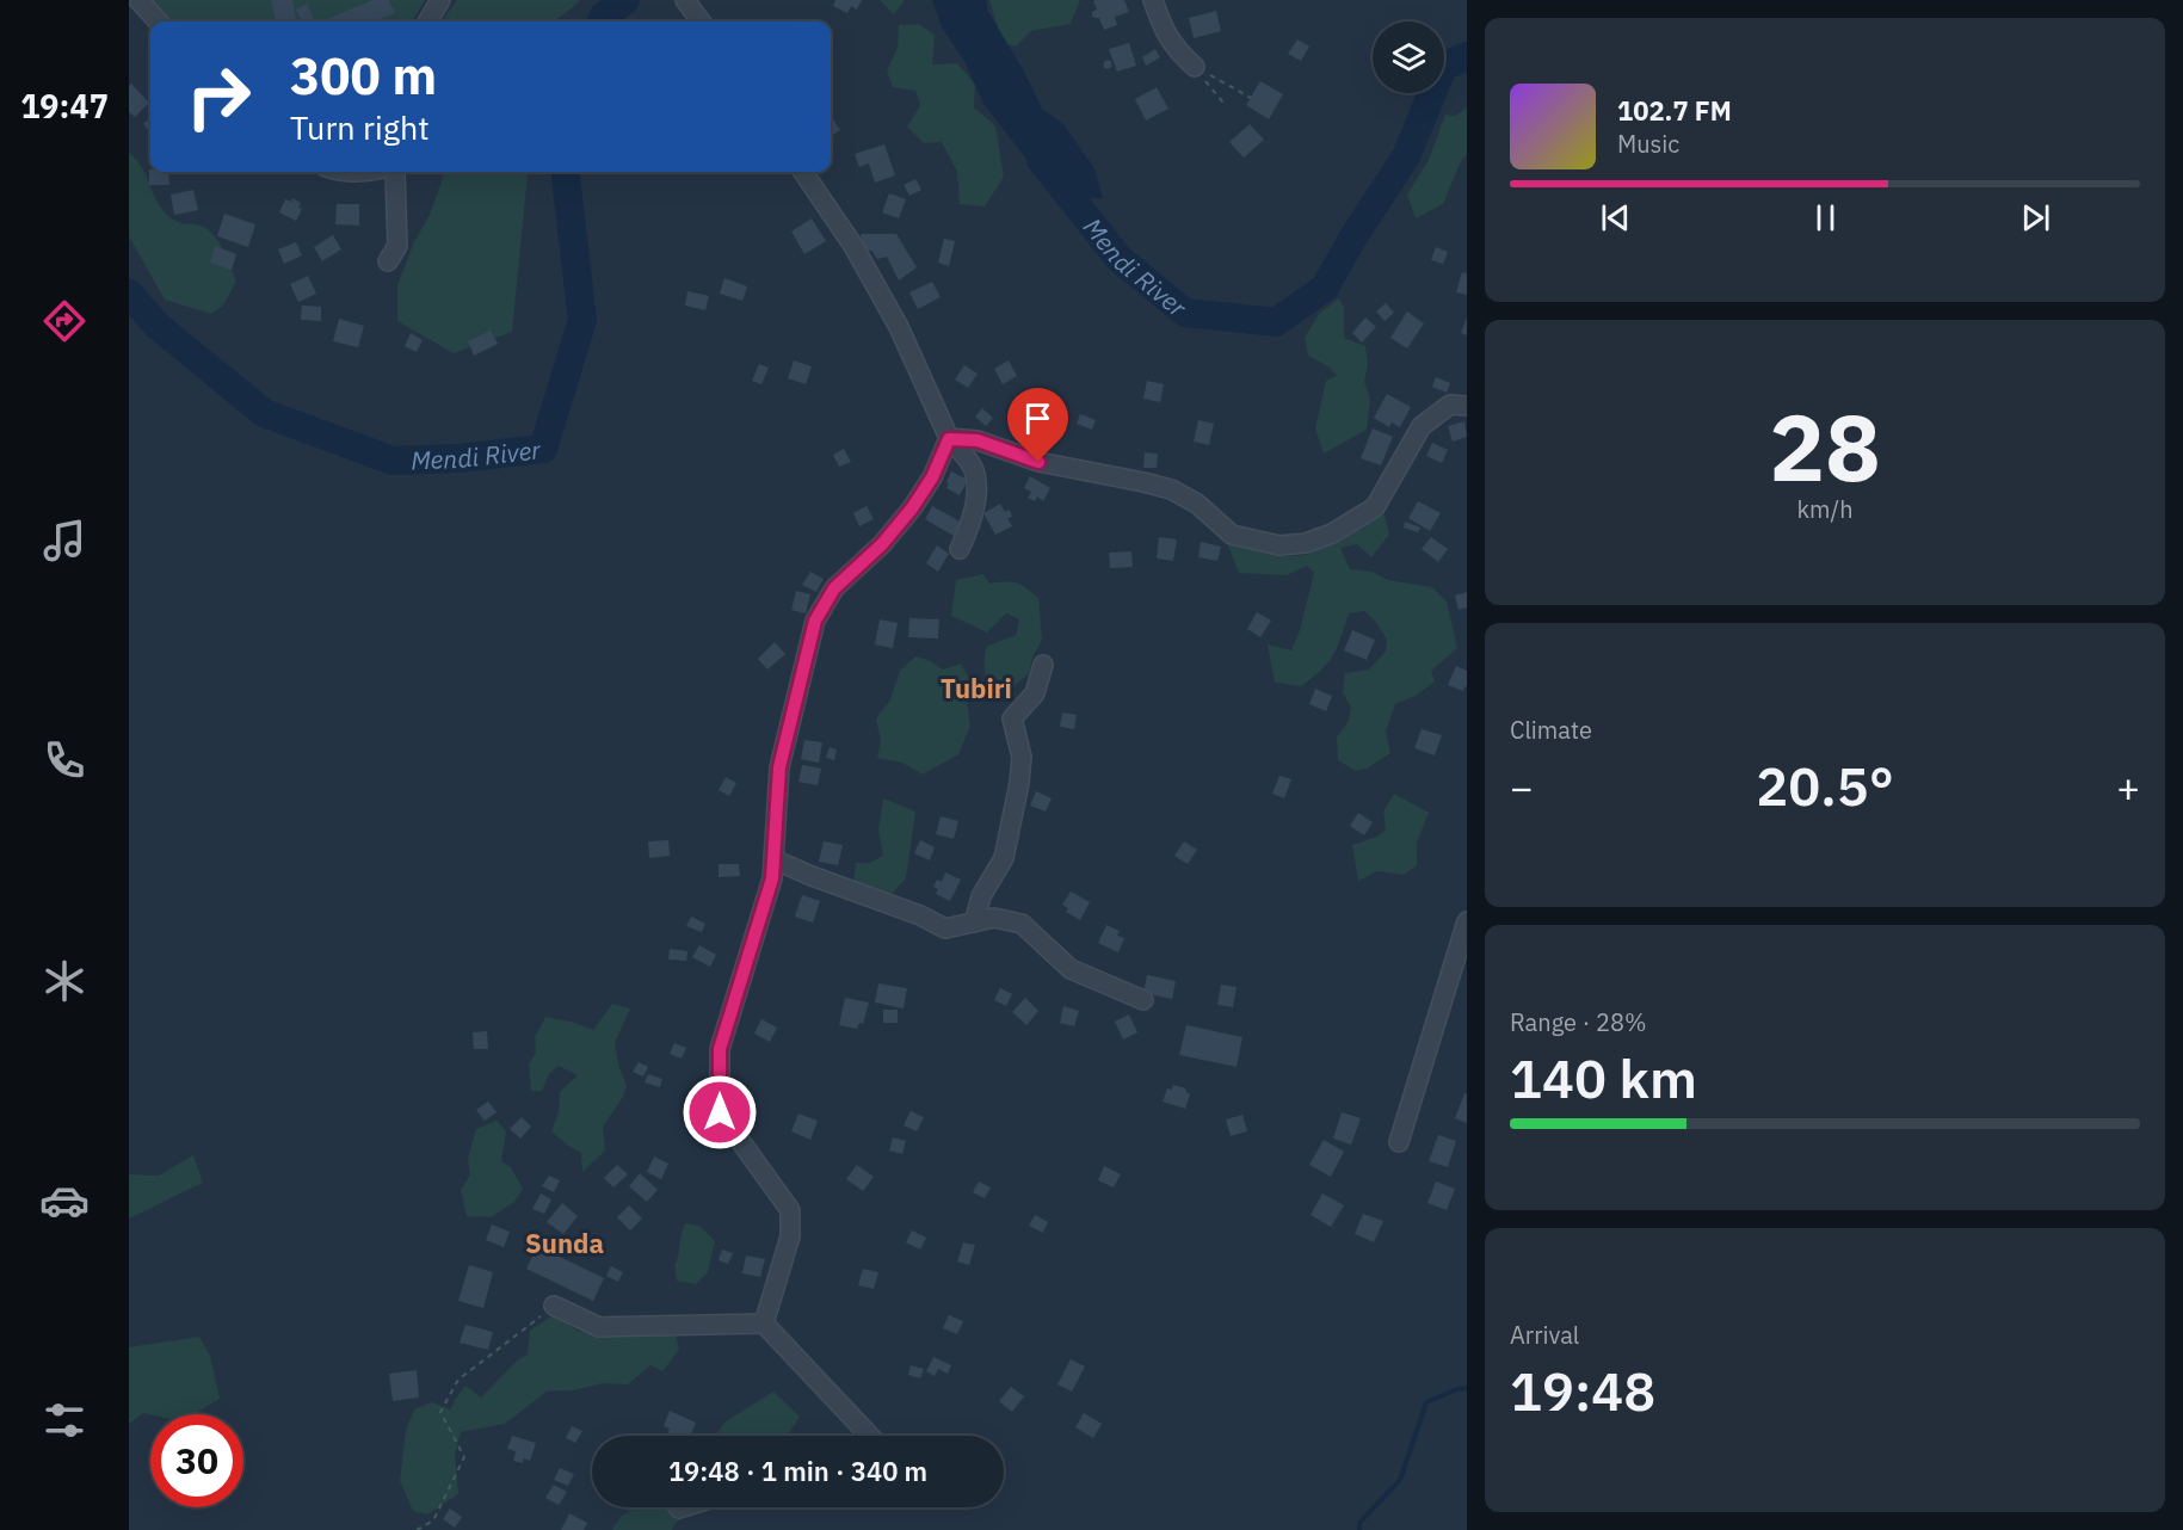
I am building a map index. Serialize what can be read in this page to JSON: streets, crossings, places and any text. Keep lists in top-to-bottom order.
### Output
{
  "districts": ["Tubiri", "Sunda"],
  "water": ["Mendi River"],
  "page": {
    "tabs": "19:47",
    "turn": ["300 m", "Turn right"],
    "song": ["102.7 FM", "Music"],
    "tile": [
      ["28", "km/h"],
      "Climate",
      ["Range · 28%", "140 km"],
      ["Arrival", "19:48"]
    ],
    "heat": ["−", "20.5°", "+"],
    "limit": "30",
    "trip": "19:48 · 1 min · 340 m"
  }
}
